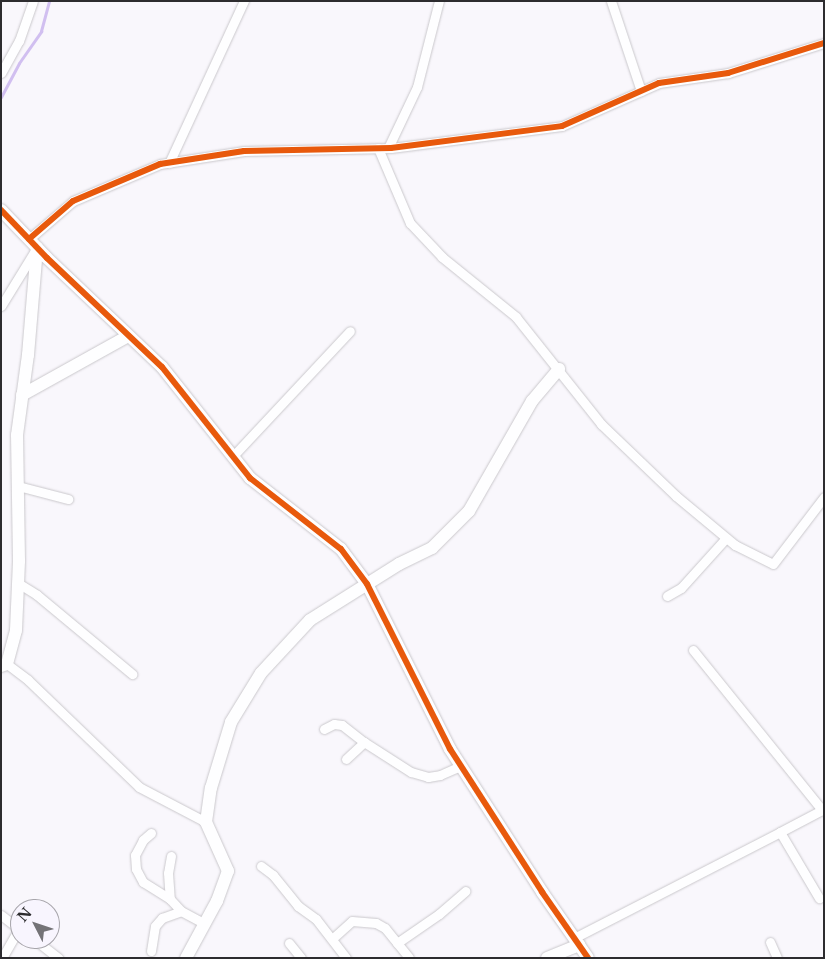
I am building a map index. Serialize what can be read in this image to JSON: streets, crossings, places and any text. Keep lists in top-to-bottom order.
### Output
{
  "north": "top left"
}
